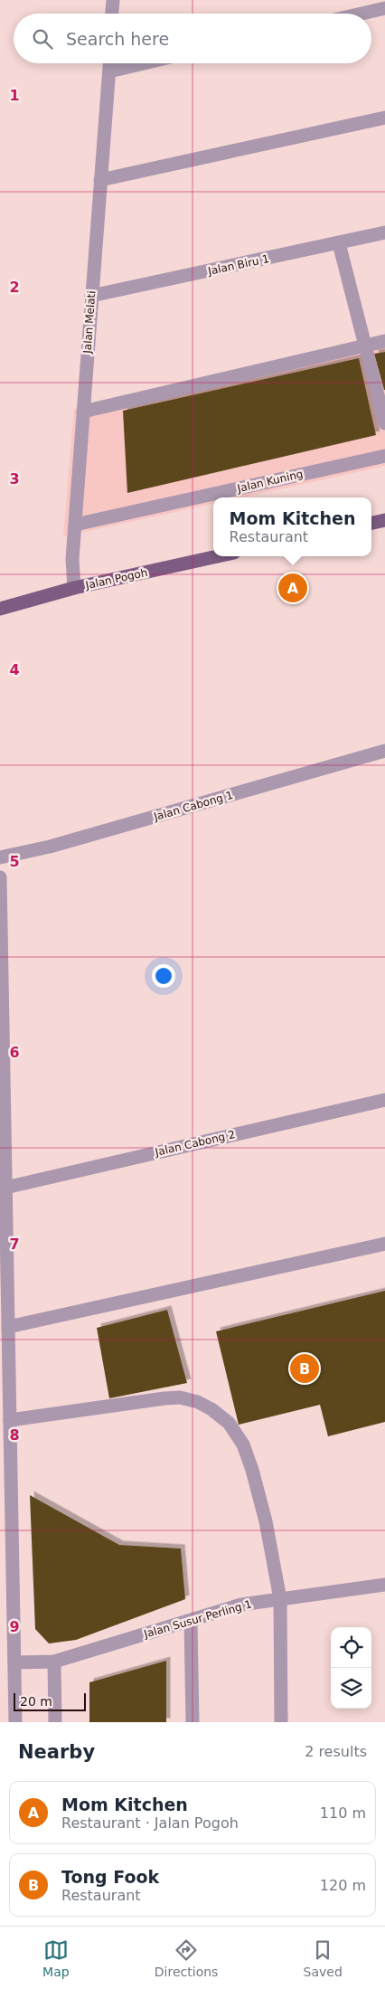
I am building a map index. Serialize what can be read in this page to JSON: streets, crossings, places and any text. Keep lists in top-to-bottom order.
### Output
{
  "streets": {
    "main road": ["Jalan Pogoh"],
    "street": [
      "Jalan Biru 1",
      "Jalan Melati",
      "Jalan Kuning",
      "Jalan Cabong 1",
      "Jalan Cabong 2",
      "Jalan Susur Perling 1"
    ]
  },
  "crossings": [
    ["Jalan Biru 1", "Jalan Melati"],
    ["Jalan Melati", "Jalan Kuning"],
    ["Jalan Melati", "Jalan Pogoh"]
  ],
  "scale_bar": "20 m",
  "page": {
    "search": "Search here",
    "popup": ["Mom Kitchen", "Restaurant"],
    "pins": ["A", "B"],
    "scale": "20 m",
    "heading": ["Nearby", "2 results"],
    "list": [
      {
        "mark": "A",
        "name": "Mom Kitchen",
        "note": "Restaurant · Jalan Pogoh",
        "value": "110 m"
      },
      {
        "mark": "B",
        "name": "Tong Fook",
        "note": "Restaurant",
        "value": "120 m"
      }
    ],
    "nav": ["Map", "Directions", "Saved"]
  },
  "grid": {
    "rows": [
      "1",
      "2",
      "3",
      "4",
      "5",
      "6",
      "7",
      "8",
      "9"
    ]
  }
}
